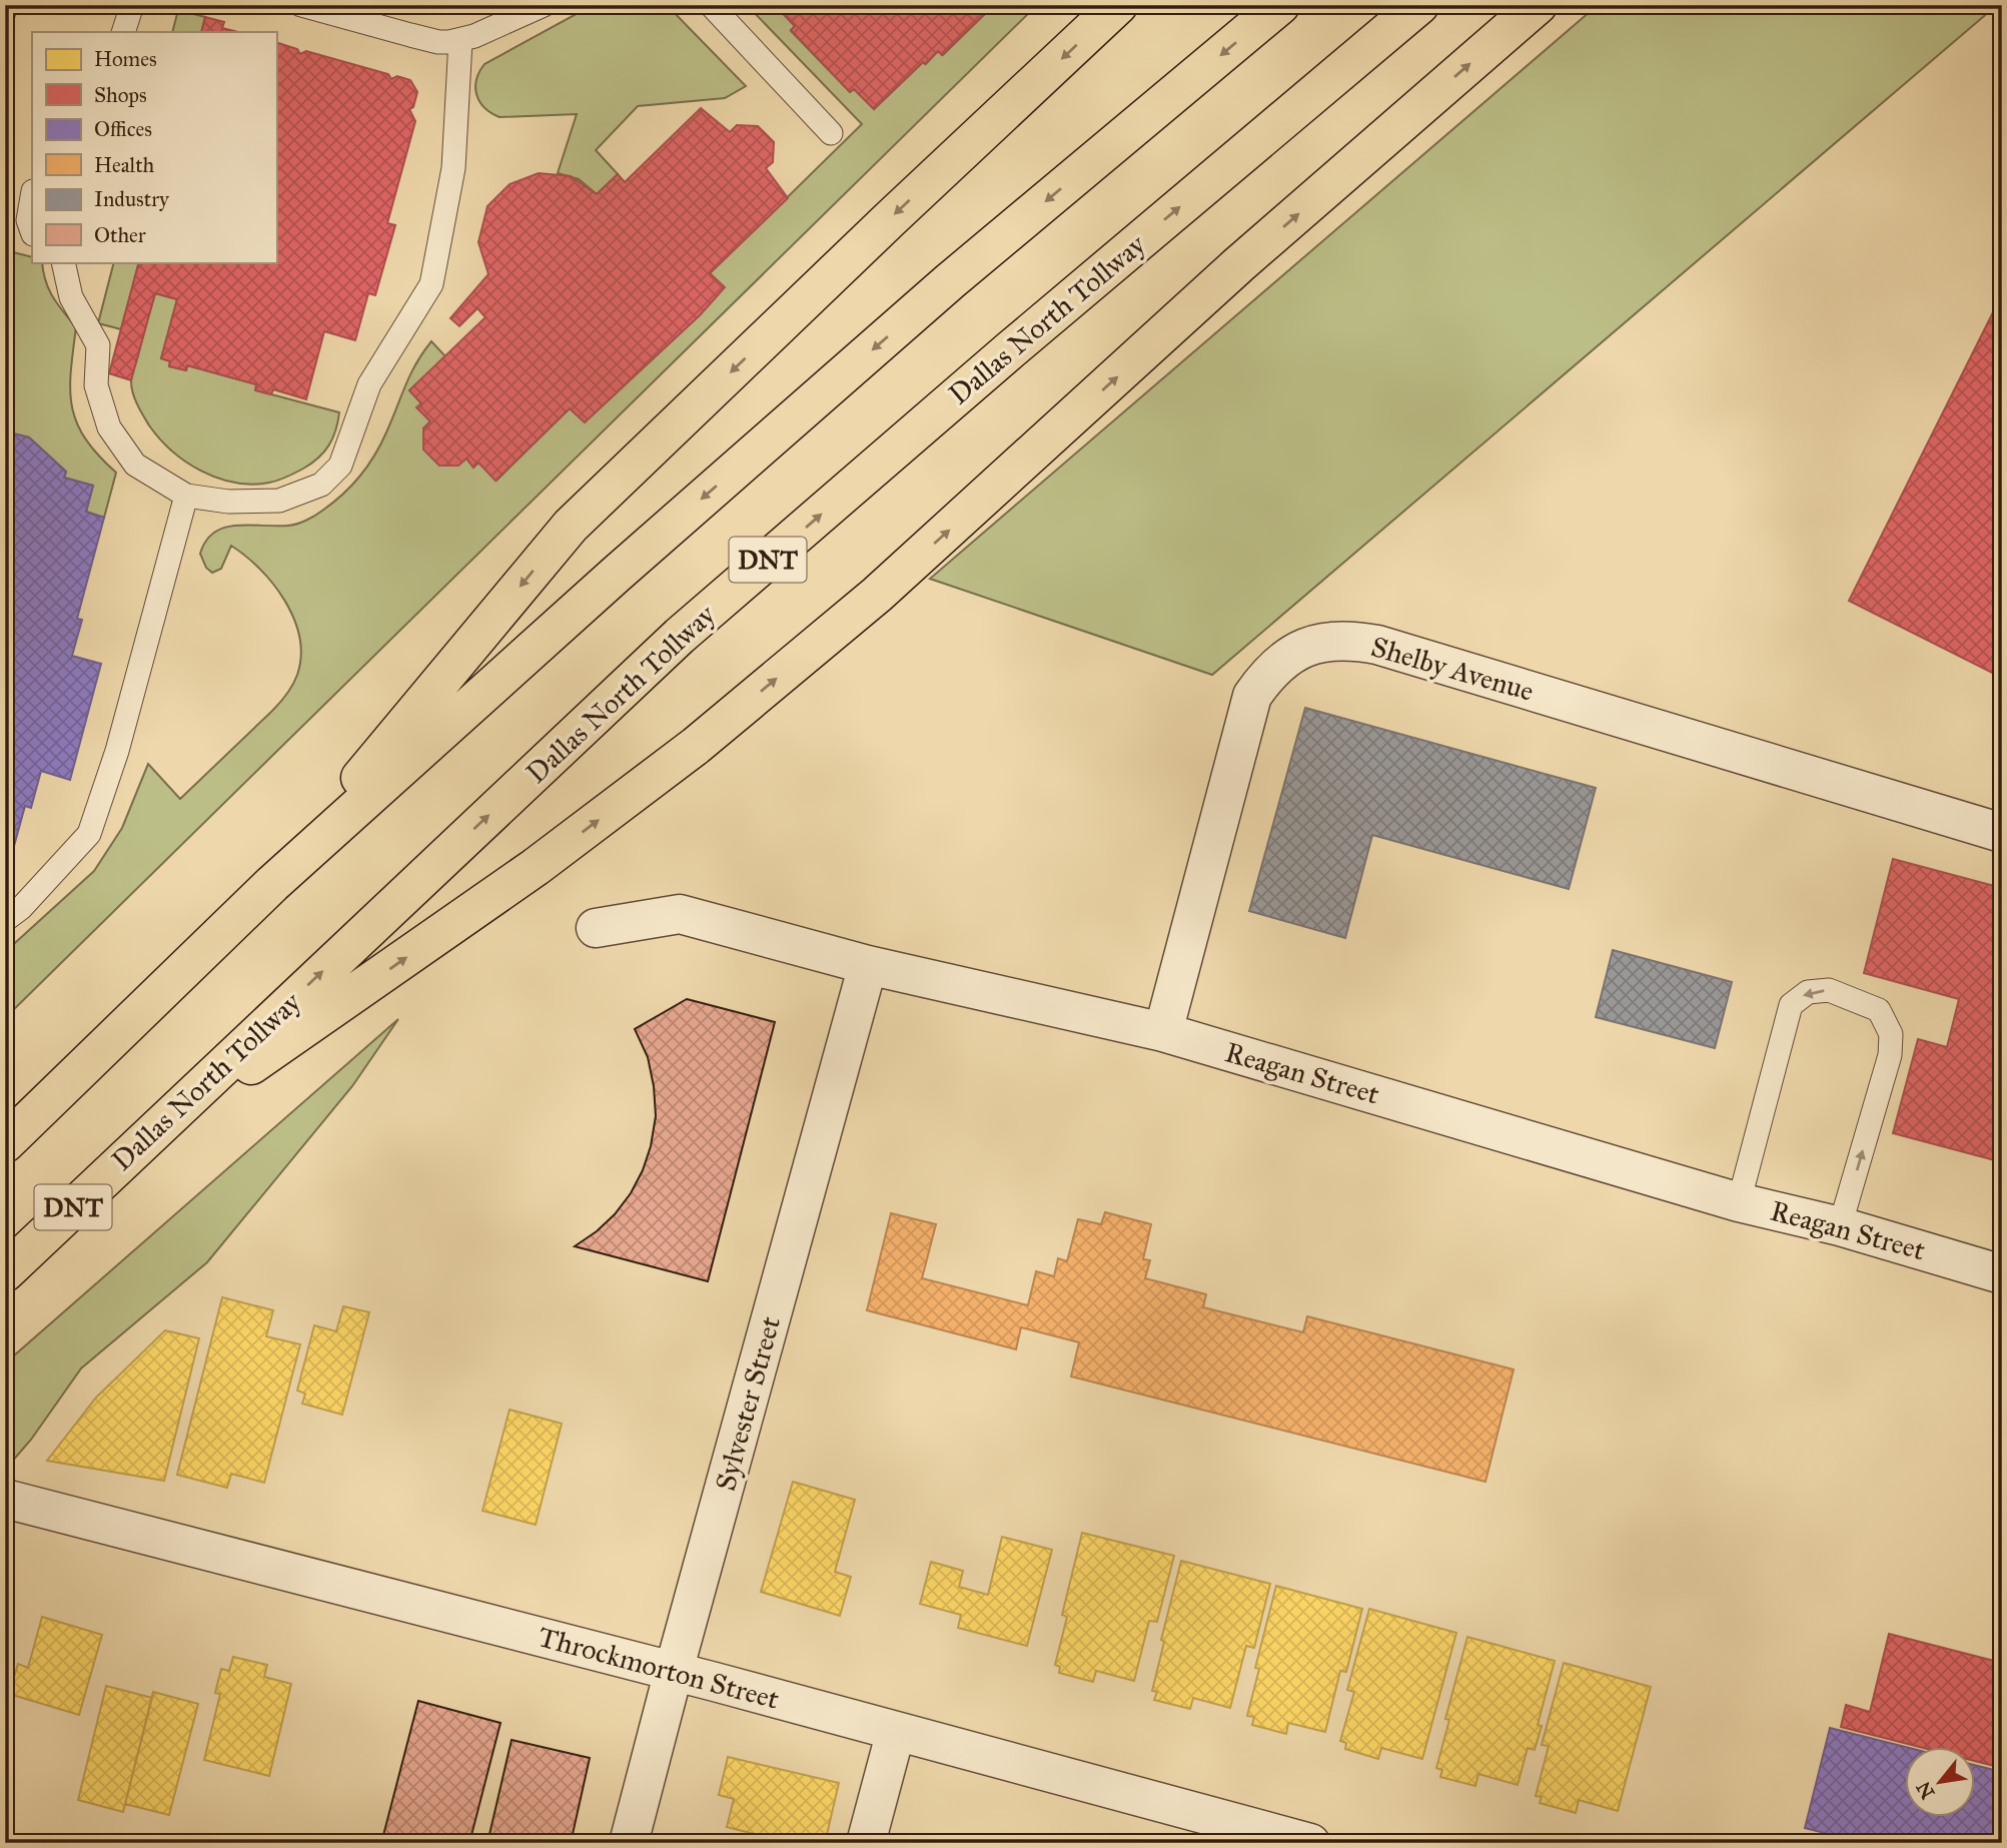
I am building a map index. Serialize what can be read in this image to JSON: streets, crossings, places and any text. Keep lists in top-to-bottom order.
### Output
{
  "streets": {
    "highway": ["Dallas North Tollway", "DNT"],
    "street": [
      "Shelby Avenue",
      "Reagan Street",
      "Sylvester Street",
      "Throckmorton Street"
    ]
  },
  "crossings": [
    ["Shelby Avenue", "Reagan Street"],
    ["Reagan Street", "Sylvester Street"],
    ["Sylvester Street", "Throckmorton Street"]
  ],
  "legend": [
    "Homes",
    "Shops",
    "Offices",
    "Health",
    "Industry",
    "Other"
  ],
  "north": "bottom left"
}
